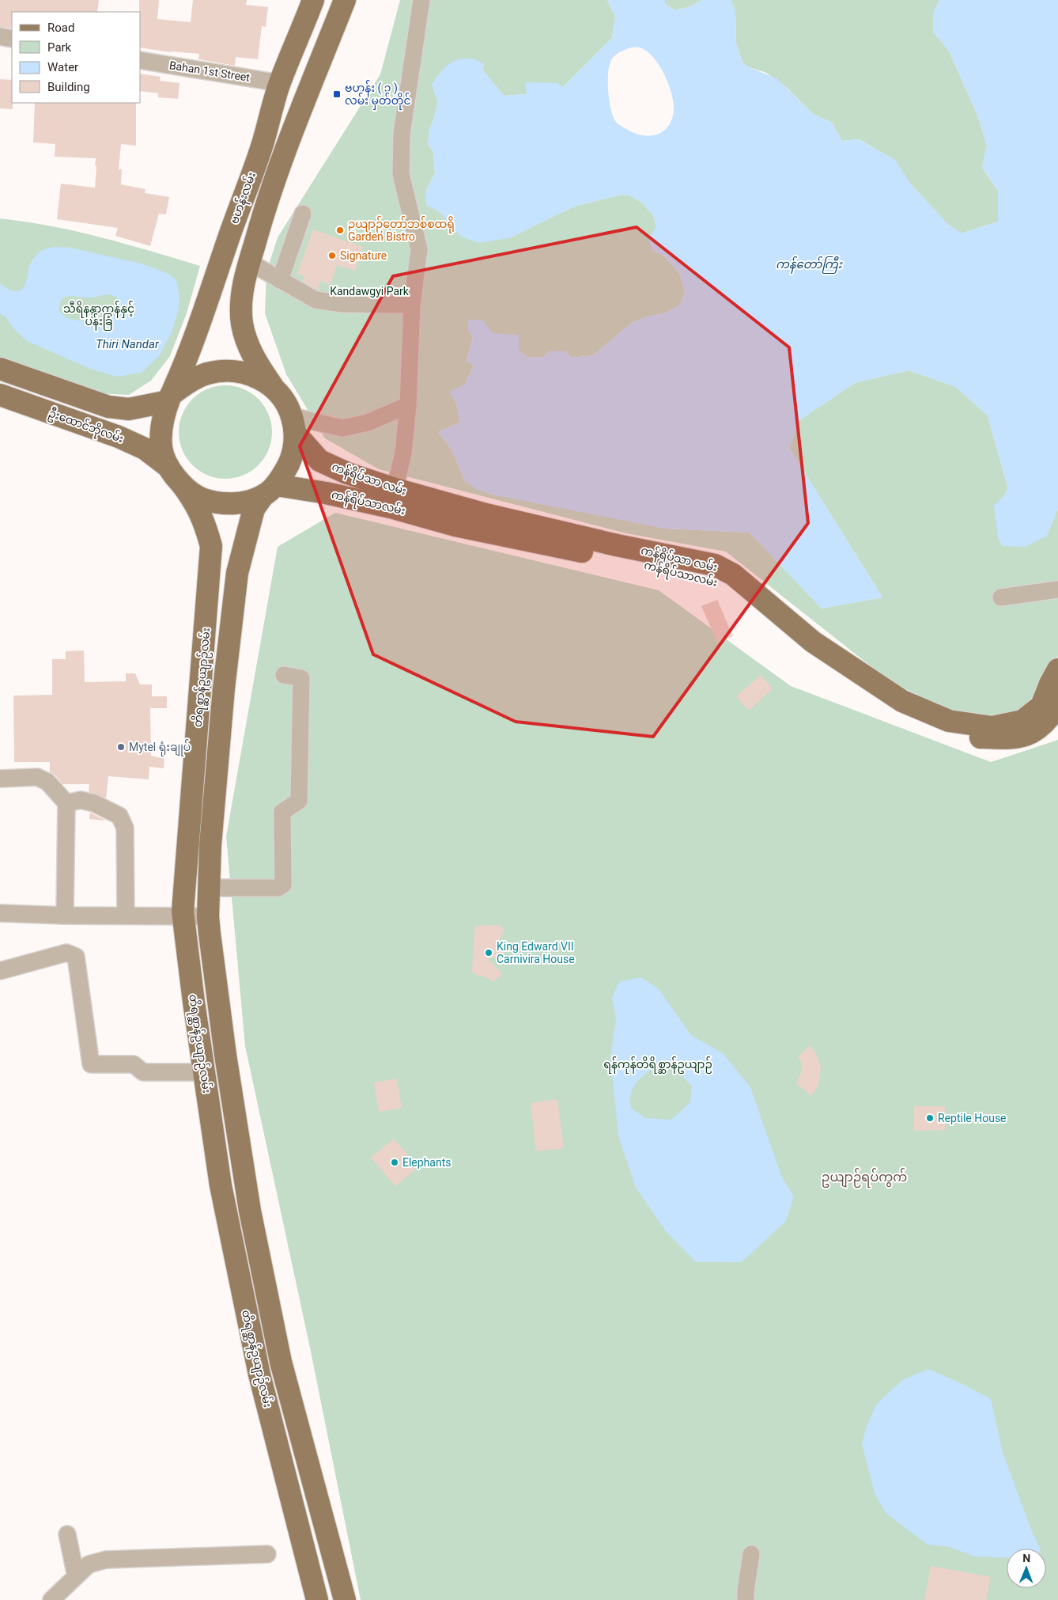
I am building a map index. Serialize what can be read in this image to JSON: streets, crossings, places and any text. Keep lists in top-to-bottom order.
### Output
{
  "streets": {
    "main road": [
      "ဗဟန်းလမ်း",
      "ဦးထောင်ဘိုလမ်း",
      "ကန်ရိပ်သာ လမ်း",
      "ကန်ရိပ်သာလမ်း",
      "တိရစ္ဆာန်ဥယျာဉ်လမ်း"
    ],
    "street": ["Bahan 1st Street"]
  },
  "crossings": [
    ["Bahan 1st Street", "ဗဟန်းလမ်း"],
    ["ဗဟန်းလမ်း", "ဦးထောင်ဘိုလမ်း"],
    ["ဗဟန်းလမ်း", "ကန်ရိပ်သာ လမ်း"],
    ["ဗဟန်းလမ်း", "ကန်ရိပ်သာလမ်း"],
    ["ဗဟန်းလမ်း", "တိရစ္ဆာန်ဥယျာဉ်လမ်း"],
    ["ဦးထောင်ဘိုလမ်း", "ကန်ရိပ်သာ လမ်း"],
    ["ဦးထောင်ဘိုလမ်း", "ကန်ရိပ်သာလမ်း"],
    ["ဦးထောင်ဘိုလမ်း", "တိရစ္ဆာန်ဥယျာဉ်လမ်း"],
    ["ကန်ရိပ်သာ လမ်း", "ကန်ရိပ်သာလမ်း"],
    ["ကန်ရိပ်သာ လမ်း", "တိရစ္ဆာန်ဥယျာဉ်လမ်း"],
    ["ကန်ရိပ်သာလမ်း", "တိရစ္ဆာန်ဥယျာဉ်လမ်း"]
  ],
  "districts": ["ဥယျာဉ်ရပ်ကွက်"],
  "water": ["ကန်တော်ကြီး", "Thiri Nandar"],
  "parks": ["Kandawgyi Park", "သီရိနန္ဒာကန်နှင့် ပန်းခြံ", "ရန်ကုန်တိရိစ္ဆာန်ဥယျာဉ်"],
  "places": {
    "transit": ["ဗဟန်း ( ၃ ) လမ်း မှတ်တိုင်"],
    "other": [
      "ဥယျာဉ်တော်ဘစ်စထရို Garden Bistro",
      "Signature",
      "Mytel ရုံးချုပ်",
      "King Edward VII Carnivira House",
      "Reptile House",
      "Elephants"
    ]
  },
  "legend": [
    "Road",
    "Park",
    "Water",
    "Building"
  ],
  "north": "top"
}
